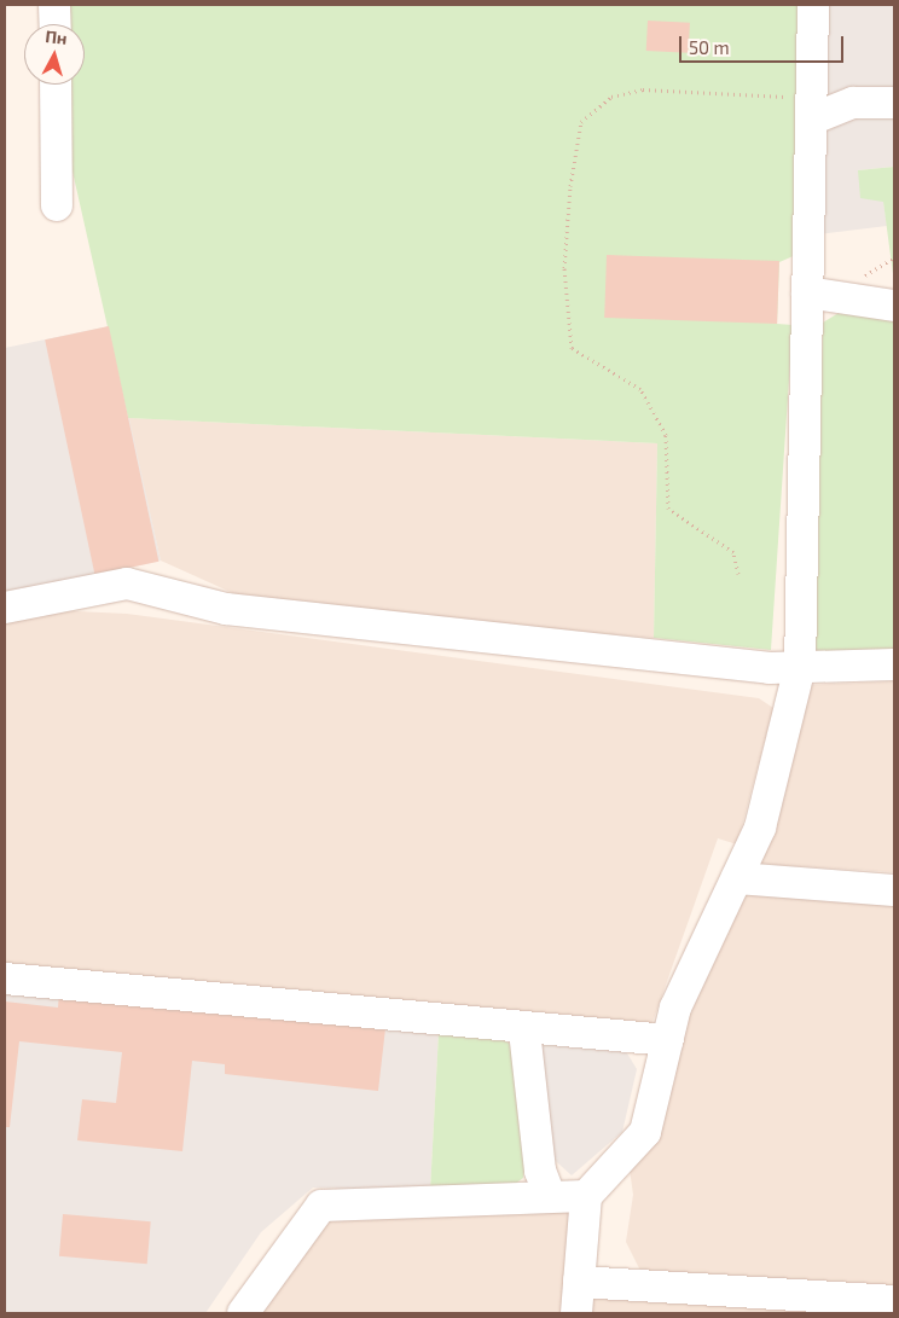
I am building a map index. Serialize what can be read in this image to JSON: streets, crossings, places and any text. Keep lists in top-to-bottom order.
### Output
{
  "scale_bar": "50 m",
  "north": "top"
}
